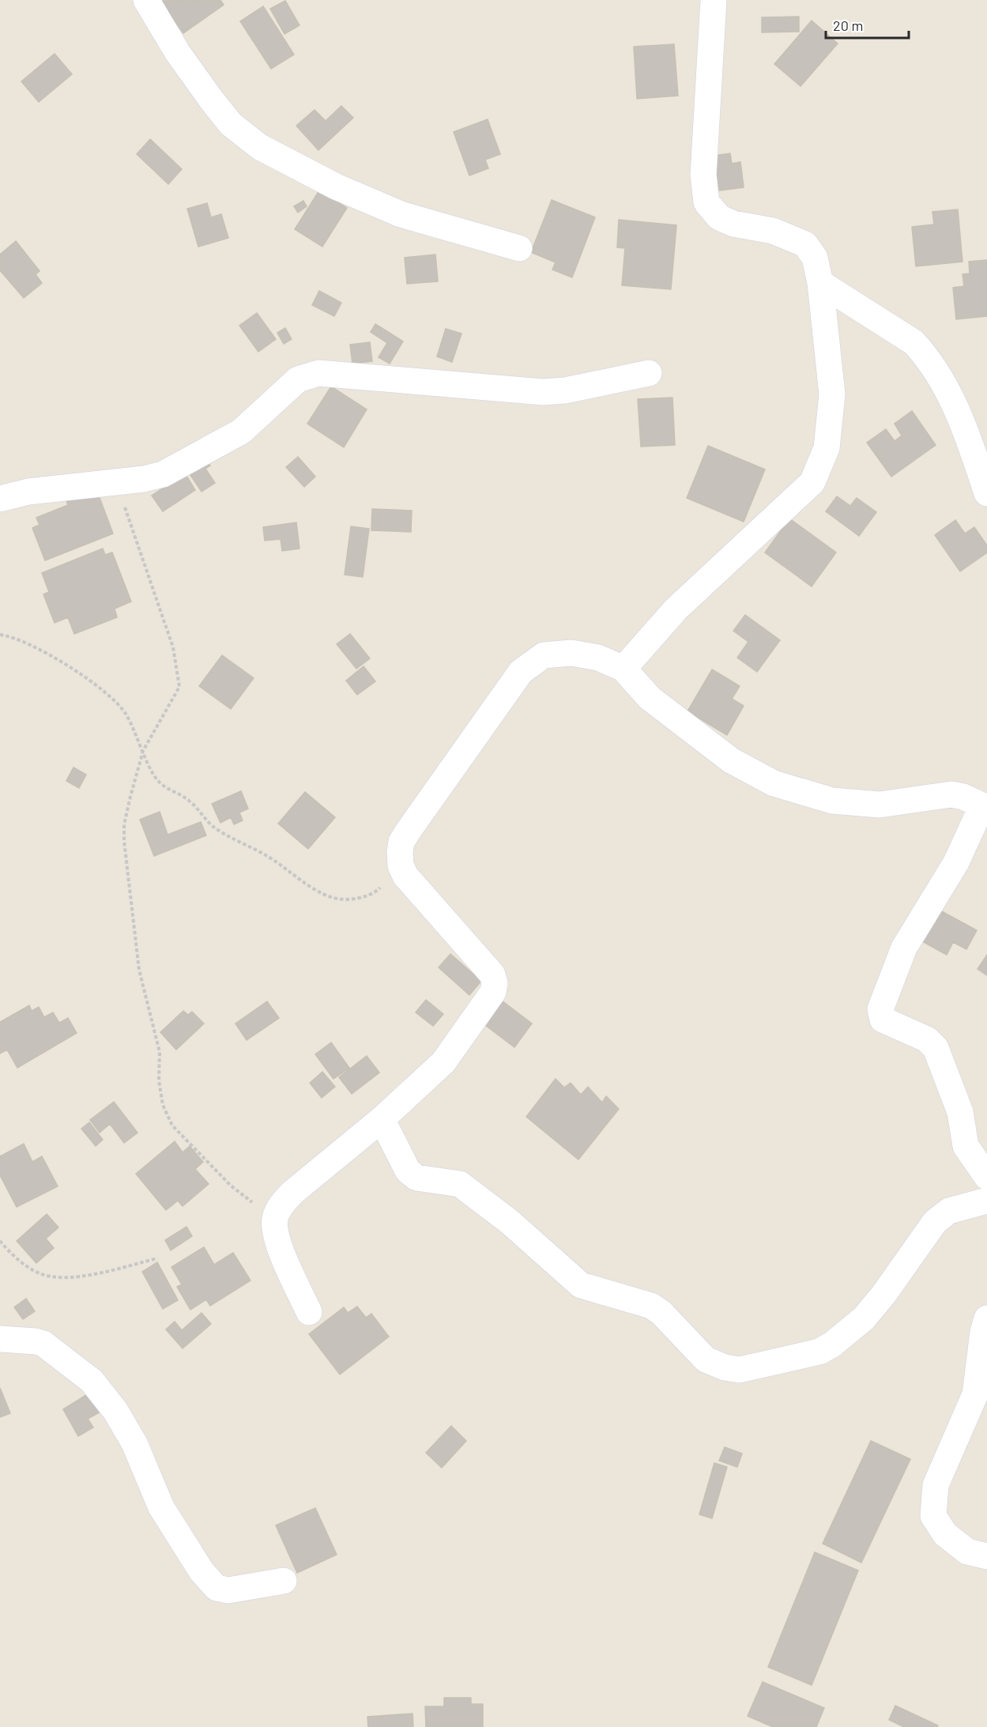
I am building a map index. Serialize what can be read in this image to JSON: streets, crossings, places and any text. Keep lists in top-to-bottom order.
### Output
{
  "scale_bar": "20 m"
}
